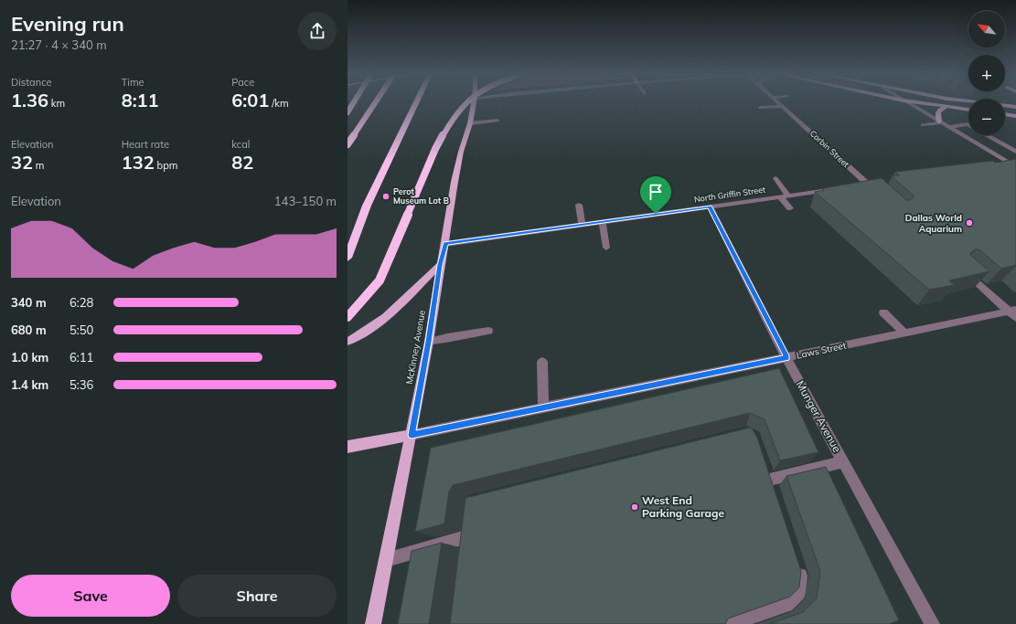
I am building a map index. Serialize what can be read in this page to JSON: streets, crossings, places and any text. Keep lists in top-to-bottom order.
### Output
{
  "streets": {
    "main road": ["McKinney Avenue"],
    "street": [
      "Corbin Street",
      "North Griffin Street",
      "Laws Street",
      "Munger Avenue"
    ]
  },
  "crossings": [
    ["North Griffin Street", "McKinney Avenue"],
    ["North Griffin Street", "Munger Avenue"],
    ["McKinney Avenue", "Laws Street"],
    ["Laws Street", "Munger Avenue"]
  ],
  "places": ["Perot Museum Lot B", "Dallas World Aquarium", "West End Parking Garage"],
  "north": "top left",
  "page": {
    "heading": ["Evening run", "21:27 · 4 × 340 m"],
    "map_buttons": ["+", "−"],
    "stats": [
      ["Distance", "1.36 km"],
      ["Time", "8:11"],
      ["Pace", "6:01 /km"],
      ["Elevation", "32 m"],
      ["Heart rate", "132 bpm"],
      ["kcal", "82"]
    ],
    "chart": ["Elevation", "143–150 m"],
    "list": [
      {
        "name": "340 m",
        "note": "6:28"
      },
      {
        "name": "680 m",
        "note": "5:50"
      },
      {
        "name": "1.0 km",
        "note": "6:11"
      },
      {
        "name": "1.4 km",
        "note": "5:36"
      }
    ],
    "buttons": ["Save", "Share"]
  }
}
